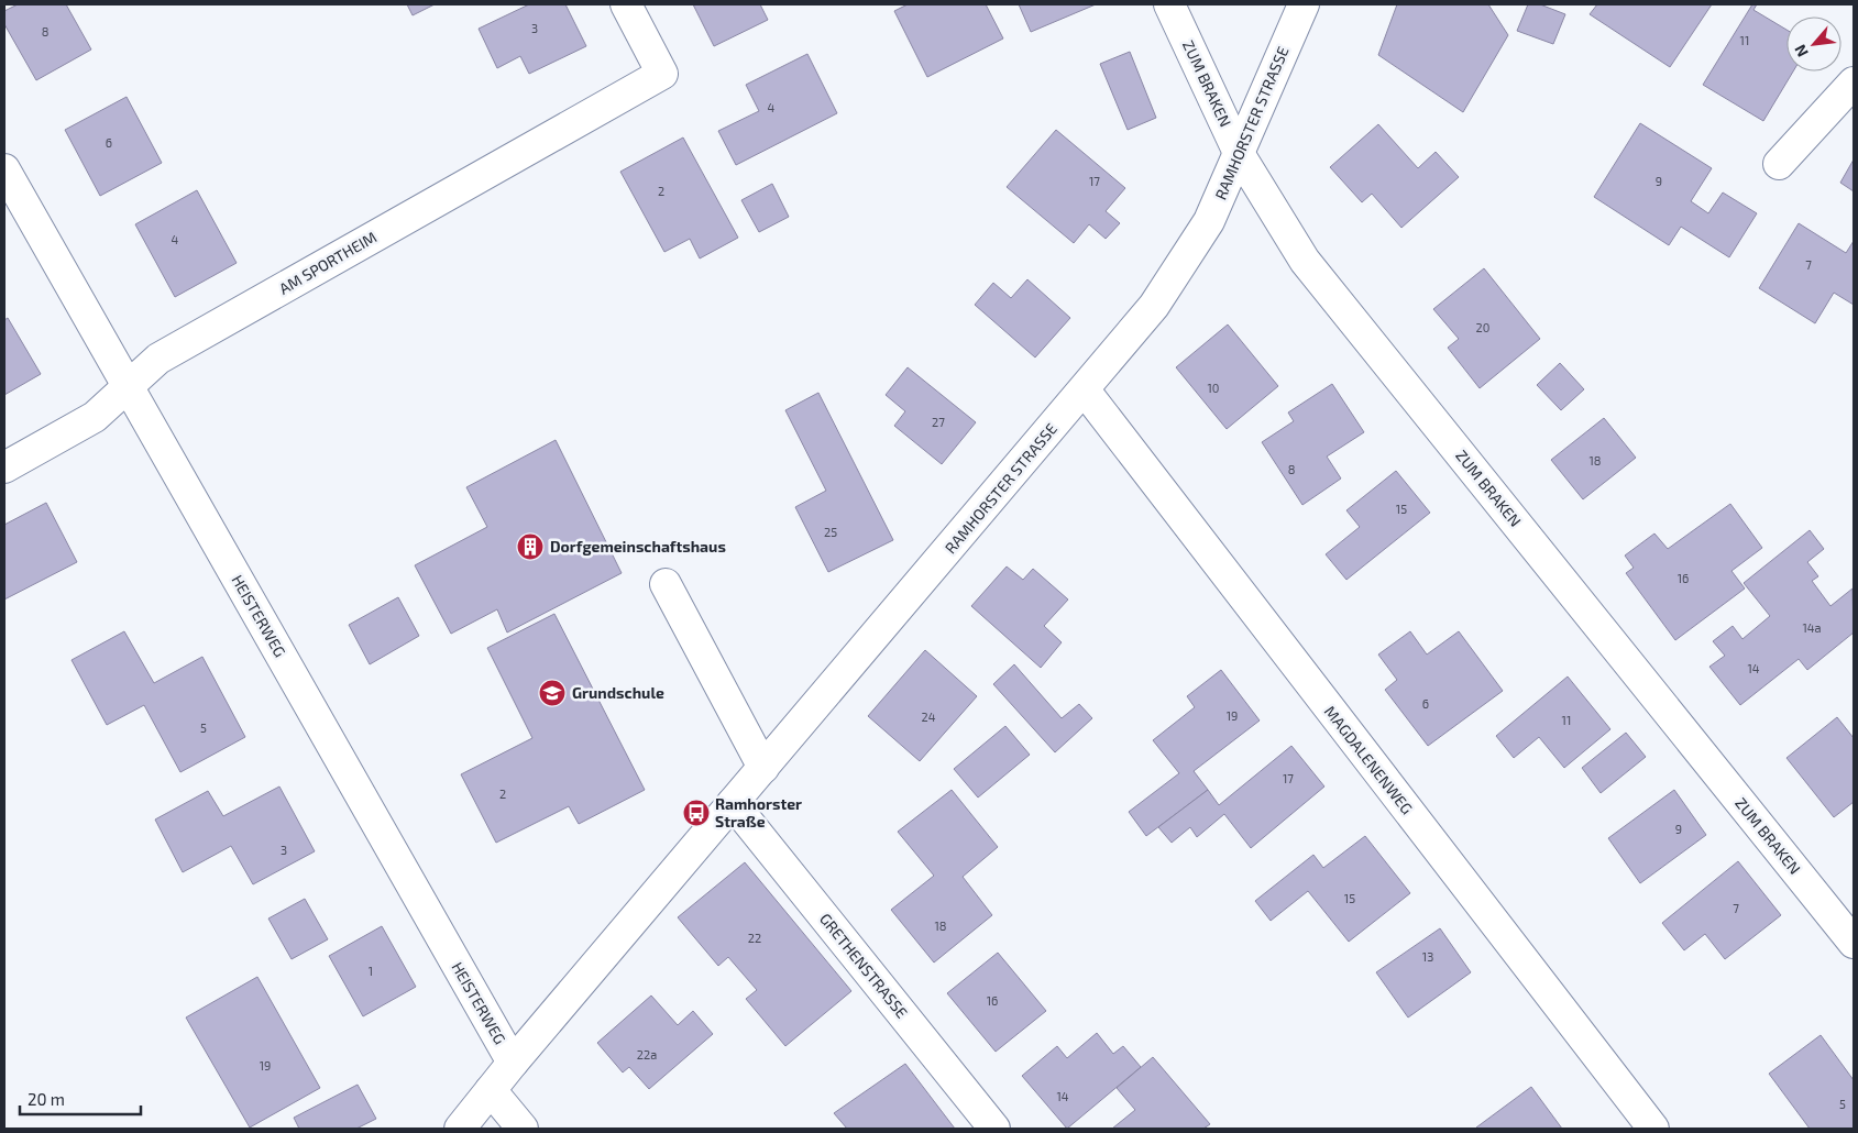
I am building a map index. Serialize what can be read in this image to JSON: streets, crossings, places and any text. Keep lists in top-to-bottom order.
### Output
{
  "streets": {
    "street": [
      "ZUM BRAKEN",
      "RAMHORSTER STRASSE",
      "AM SPORTHEIM",
      "HEISTERWEG",
      "MAGDALENENWEG",
      "GRETHENSTRASSE"
    ]
  },
  "crossings": [
    ["ZUM BRAKEN", "RAMHORSTER STRASSE"],
    ["RAMHORSTER STRASSE", "HEISTERWEG"],
    ["RAMHORSTER STRASSE", "MAGDALENENWEG"],
    ["RAMHORSTER STRASSE", "GRETHENSTRASSE"],
    ["AM SPORTHEIM", "HEISTERWEG"]
  ],
  "places": {
    "building": ["Dorfgemeinschaftshaus"],
    "school or university": ["Grundschule"],
    "bus stop": ["Ramhorster Straße"]
  },
  "house_numbers": [
    "3",
    "8",
    "11",
    "4",
    "6",
    "17",
    "9",
    "2",
    "4",
    "7",
    "20",
    "10",
    "27",
    "18",
    "8",
    "15",
    "25",
    "16",
    "14a",
    "14",
    "6",
    "19",
    "24",
    "11",
    "5",
    "17",
    "2",
    "9",
    "3",
    "15",
    "7",
    "18",
    "22",
    "13",
    "1",
    "16",
    "22a",
    "19",
    "14",
    "5"
  ],
  "scale_bar": "20 m",
  "north": "bottom left"
}
